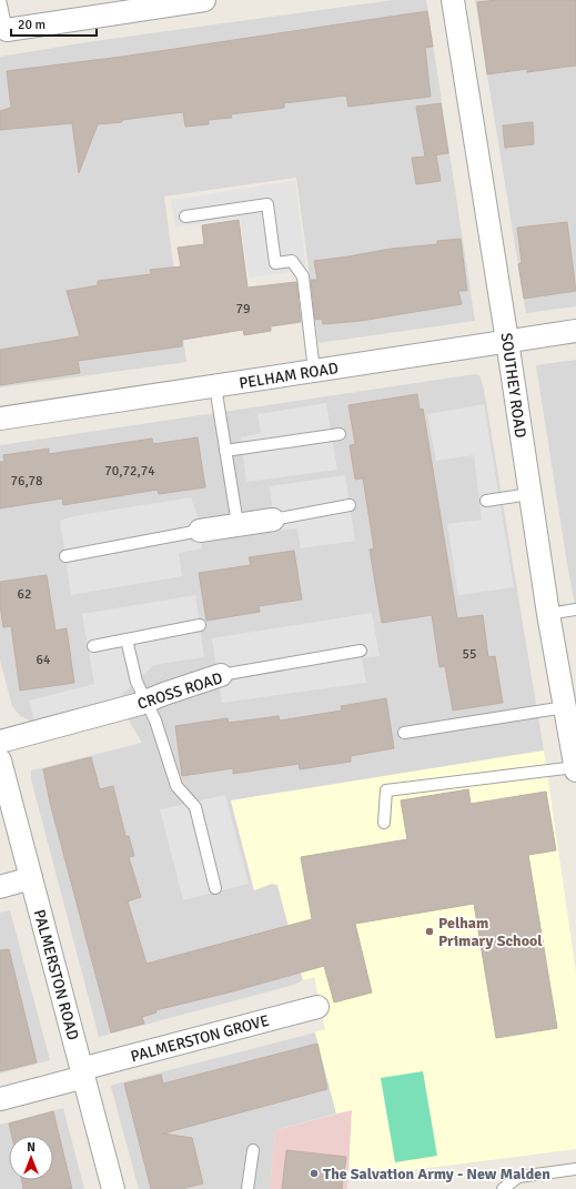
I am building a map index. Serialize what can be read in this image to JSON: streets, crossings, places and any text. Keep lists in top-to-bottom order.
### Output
{
  "streets": {
    "street": [
      "PELHAM ROAD",
      "SOUTHEY ROAD",
      "CROSS ROAD",
      "PALMERSTON ROAD",
      "PALMERSTON GROVE"
    ]
  },
  "crossings": [
    ["PELHAM ROAD", "SOUTHEY ROAD"],
    ["PALMERSTON ROAD", "PALMERSTON GROVE"]
  ],
  "places": ["Pelham Primary School", "The Salvation Army - New Malden"],
  "house_numbers": [
    "79",
    "70,72,74",
    "76,78",
    "62",
    "55",
    "64"
  ],
  "scale_bar": "20 m",
  "north": "top"
}
